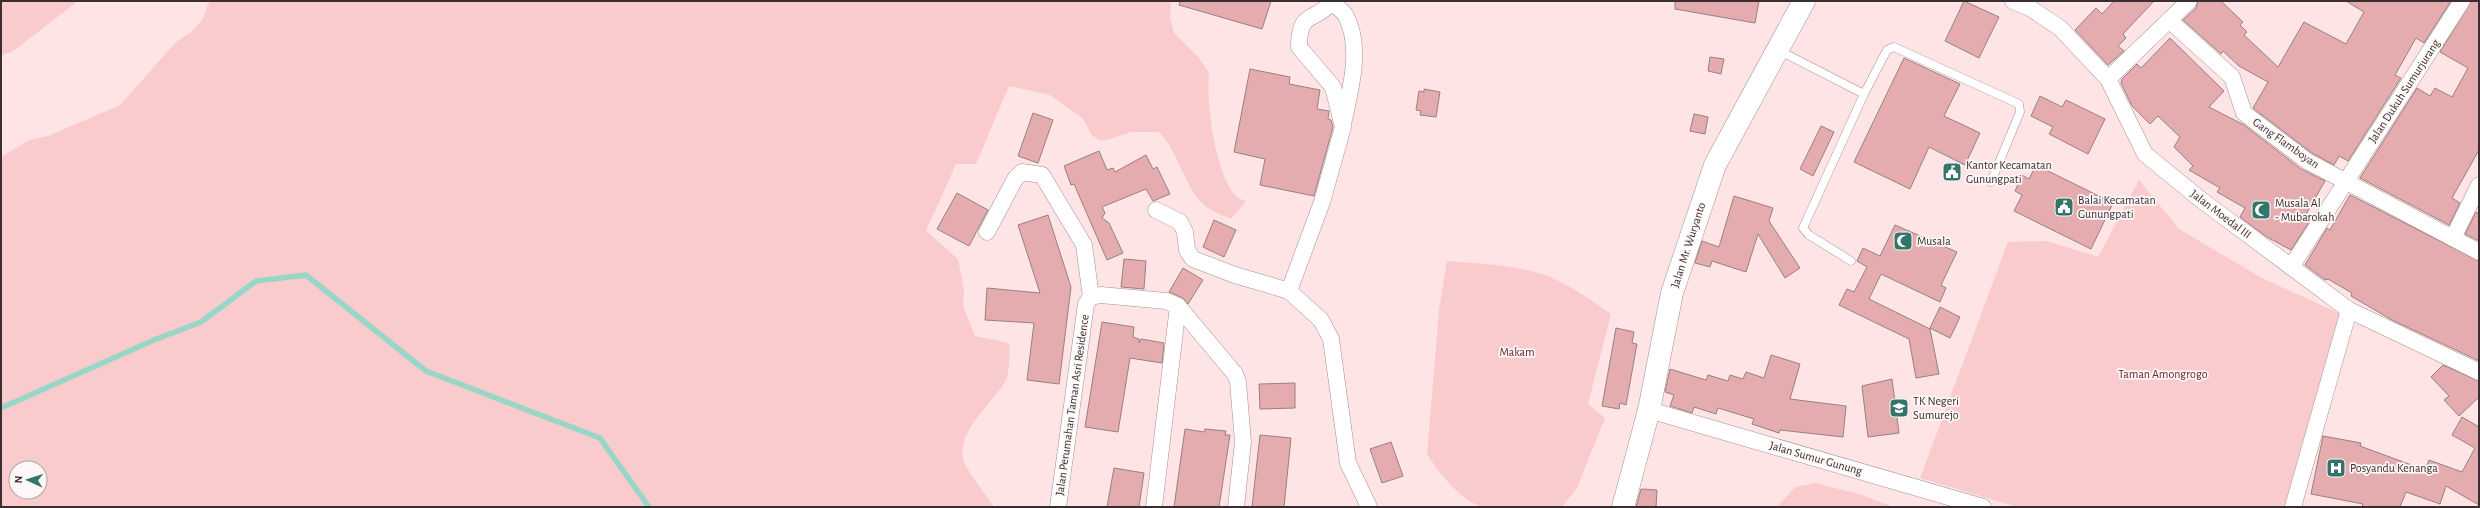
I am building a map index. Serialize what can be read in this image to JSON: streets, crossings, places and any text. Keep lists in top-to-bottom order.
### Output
{
  "streets": {
    "main road": ["Jalan Mr. Wuryanto"],
    "street": [
      "Jalan Dukuh Sumurjurang",
      "Gang Flamboyan",
      "Jalan Moedal III",
      "Jalan Perumahan Taman Asri Residence",
      "Jalan Sumur Gunung"
    ]
  },
  "crossings": [
    ["Jalan Dukuh Sumurjurang", "Gang Flamboyan"],
    ["Jalan Dukuh Sumurjurang", "Jalan Moedal III"],
    ["Jalan Mr. Wuryanto", "Jalan Sumur Gunung"]
  ],
  "parks": ["Makam", "Taman Amongrogo"],
  "places": {
    "public building": ["Kantor Kecamatan Gunungpati", "Balai Kecamatan Gunungpati"],
    "mosque": ["Musala Al - Mubarokah", "Musala"],
    "school or university": ["TK Negeri Sumurejo"],
    "hospital": ["Posyandu Kenanga"]
  },
  "north": "left"
}
